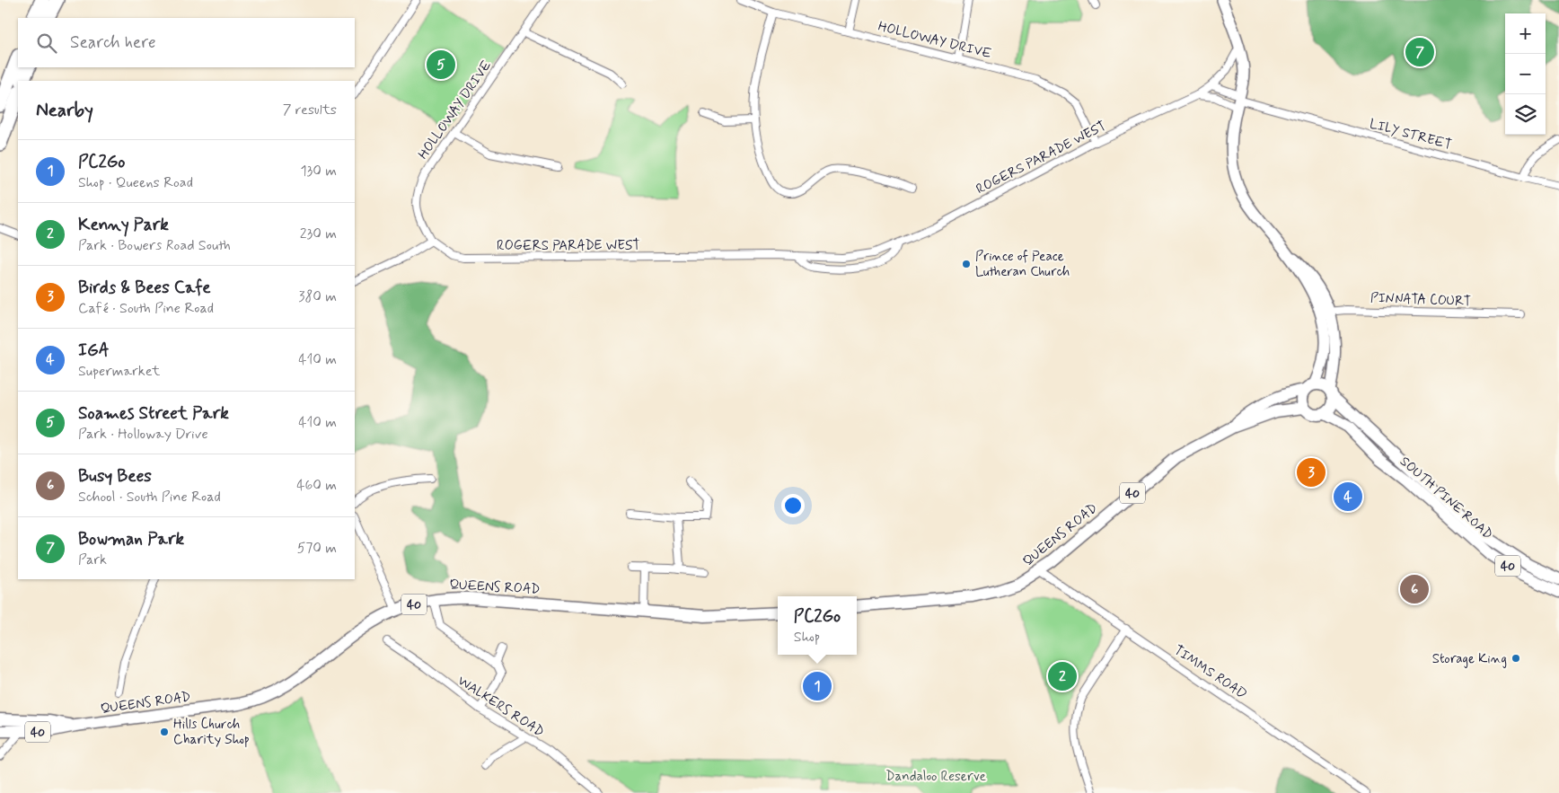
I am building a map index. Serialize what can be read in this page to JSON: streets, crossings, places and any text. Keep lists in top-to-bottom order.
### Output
{
  "streets": {
    "main road": ["40", "SOUTH PINE ROAD", "QUEENS ROAD"],
    "street": [
      "HOLLOWAY DRIVE",
      "LILY STREET",
      "ROGERS PARADE WEST",
      "PINNATA COURT",
      "TIMMS ROAD",
      "WALKERS ROAD"
    ]
  },
  "crossings": [
    ["HOLLOWAY DRIVE", "ROGERS PARADE WEST"],
    ["40", "SOUTH PINE ROAD"],
    ["40", "QUEENS ROAD"],
    ["SOUTH PINE ROAD", "QUEENS ROAD"],
    ["QUEENS ROAD", "TIMMS ROAD"]
  ],
  "parks": ["Dandaloo Reserve"],
  "places": ["Prince of Peace Lutheran Church", "Storage King", "Hills Church Charity Shop"],
  "page": {
    "map_buttons": ["+", "−"],
    "search": "Search here",
    "pins": [
      "7",
      "5",
      "3",
      "4",
      "6",
      "2",
      "1"
    ],
    "heading": ["Nearby", "7 results"],
    "list": [
      {
        "mark": "1",
        "name": "PC2Go",
        "note": "Shop · Queens Road",
        "value": "130 m"
      },
      {
        "mark": "2",
        "name": "Kenny Park",
        "note": "Park · Bowers Road South",
        "value": "230 m"
      },
      {
        "mark": "3",
        "name": "Birds & Bees Cafe",
        "note": "Café · South Pine Road",
        "value": "380 m"
      },
      {
        "mark": "4",
        "name": "IGA",
        "note": "Supermarket",
        "value": "410 m"
      },
      {
        "mark": "5",
        "name": "Soames Street Park",
        "note": "Park · Holloway Drive",
        "value": "410 m"
      },
      {
        "mark": "6",
        "name": "Busy Bees",
        "note": "School · South Pine Road",
        "value": "460 m"
      },
      {
        "mark": "7",
        "name": "Bowman Park",
        "note": "Park",
        "value": "570 m"
      }
    ],
    "popup": ["PC2Go", "Shop"]
  }
}
